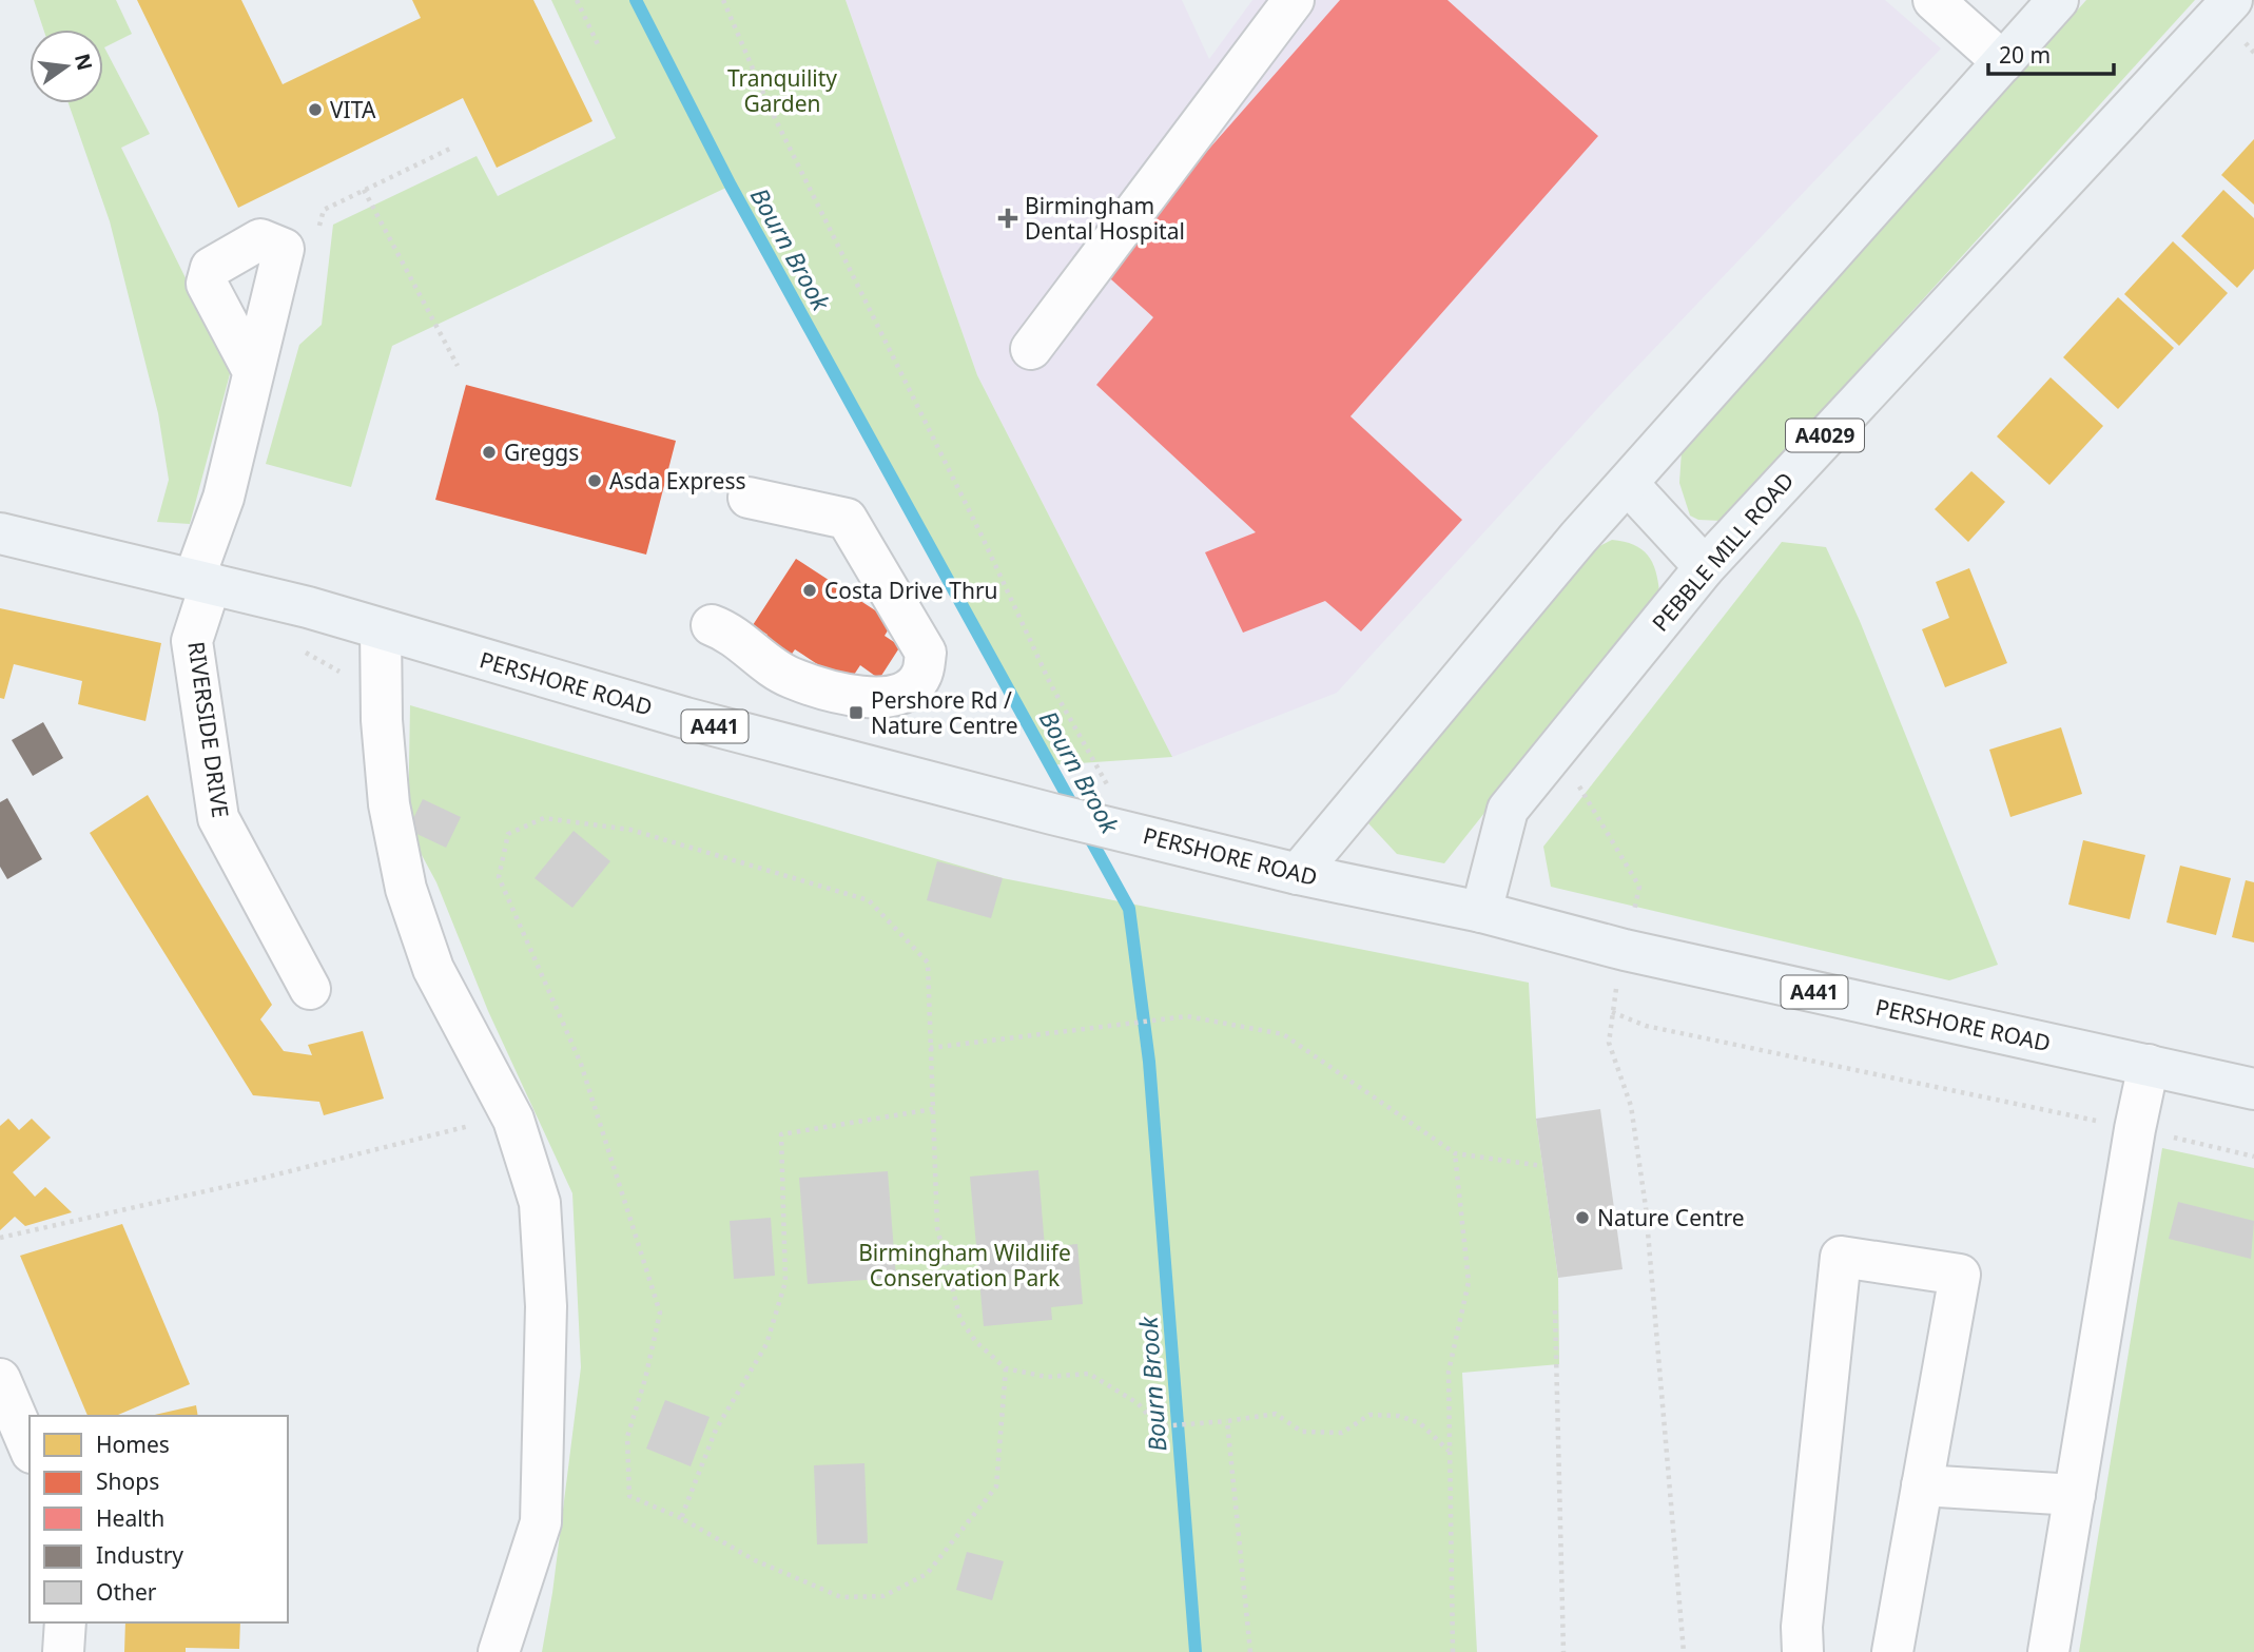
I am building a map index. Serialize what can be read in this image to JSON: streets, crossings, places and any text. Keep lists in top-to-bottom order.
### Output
{
  "streets": {
    "main road": [
      "A4029",
      "PEBBLE MILL ROAD",
      "PERSHORE ROAD",
      "A441"
    ],
    "street": ["RIVERSIDE DRIVE"]
  },
  "crossings": [
    ["PEBBLE MILL ROAD", "PERSHORE ROAD"],
    ["PERSHORE ROAD", "RIVERSIDE DRIVE"]
  ],
  "water": ["Bourn Brook"],
  "parks": ["Tranquility Garden", "Birmingham Wildlife Conservation Park"],
  "places": {
    "other": [
      "VITA",
      "Greggs",
      "Asda Express",
      "Costa Drive Thru",
      "Nature Centre"
    ],
    "health": ["Birmingham Dental Hospital"],
    "transit": ["Pershore Rd / Nature Centre"]
  },
  "legend": [
    "Homes",
    "Shops",
    "Health",
    "Industry",
    "Other"
  ],
  "scale_bar": "20 m",
  "north": "right"
}
